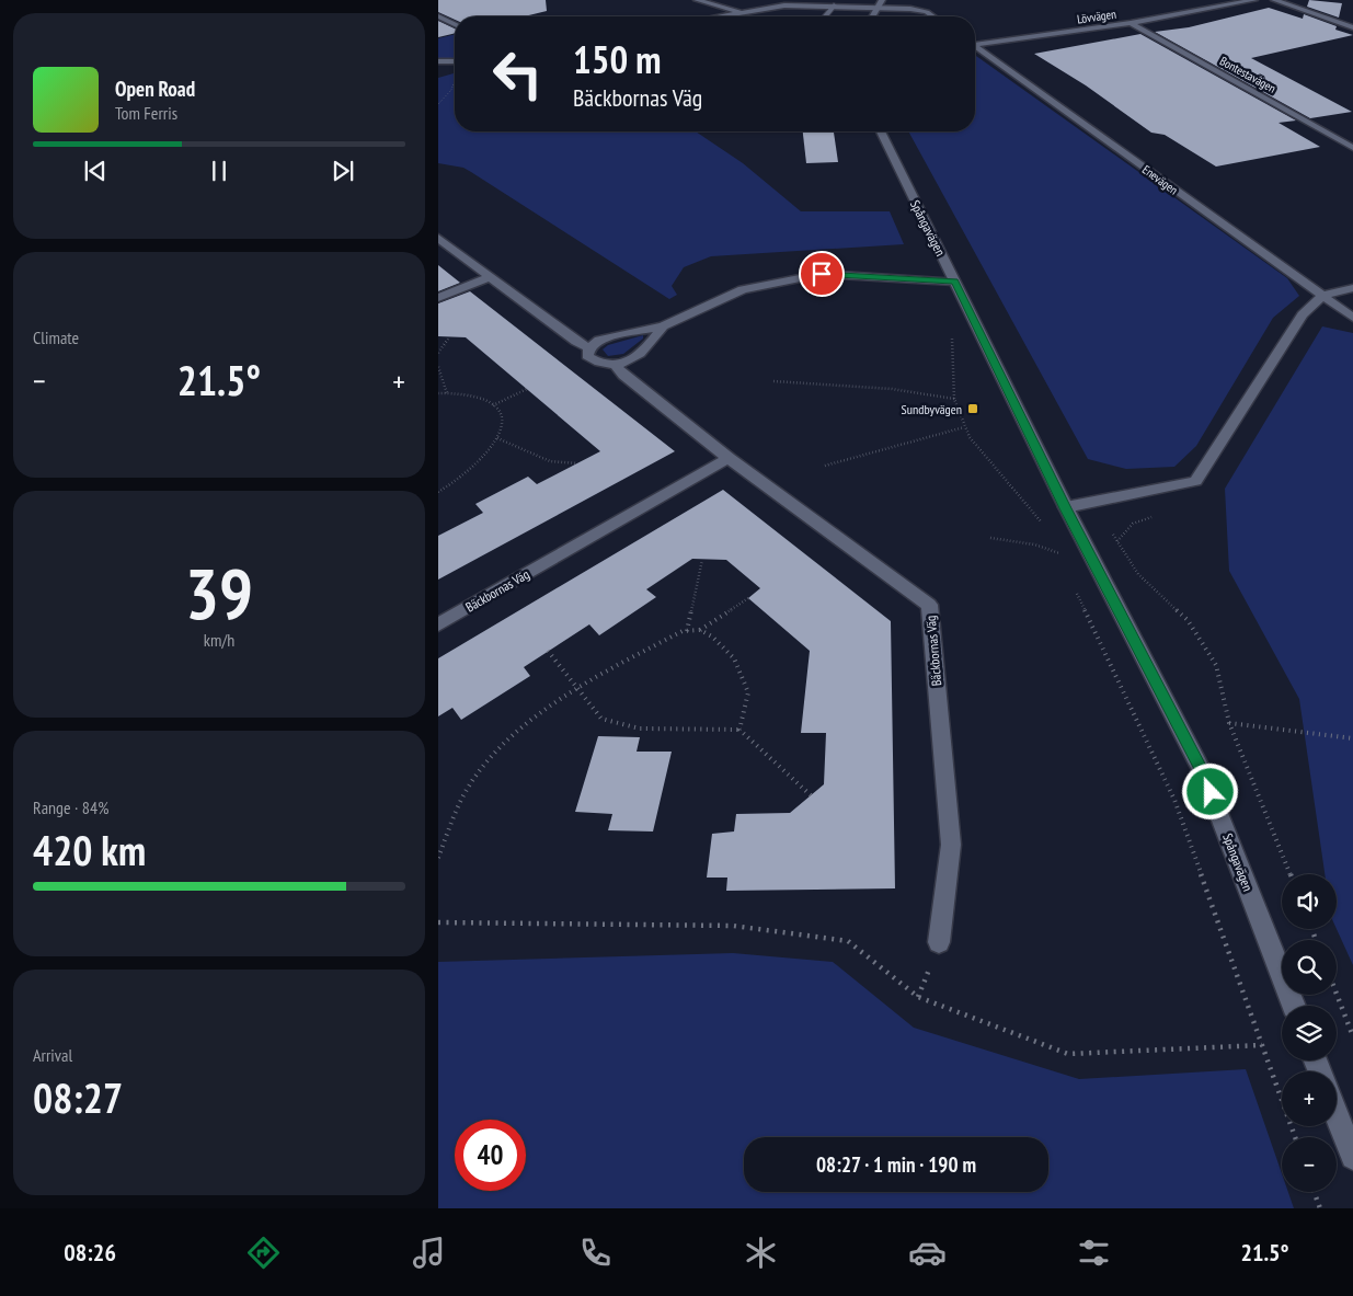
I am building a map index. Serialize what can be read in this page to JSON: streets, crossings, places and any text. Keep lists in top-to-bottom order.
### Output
{
  "streets": {
    "street": [
      "Lövvägen",
      "Bontestavägen",
      "Enevägen",
      "Spångavägen",
      "Bäckbornas Väg"
    ]
  },
  "crossings": [
    ["Lövvägen", "Bontestavägen"]
  ],
  "places": {
    "transit": ["Sundbyvägen"]
  },
  "page": {
    "turn": ["150 m", "Bäckbornas Väg"],
    "song": ["Open Road", "Tom Ferris"],
    "tile": [
      "Climate",
      ["39", "km/h"],
      ["Range · 84%", "420 km"],
      ["Arrival", "08:27"]
    ],
    "heat": ["−", "21.5°", "+"],
    "map_buttons": ["+", "−"],
    "limit": "40",
    "trip": "08:27 · 1 min · 190 m",
    "tabs": ["08:26", "21.5°"]
  }
}
